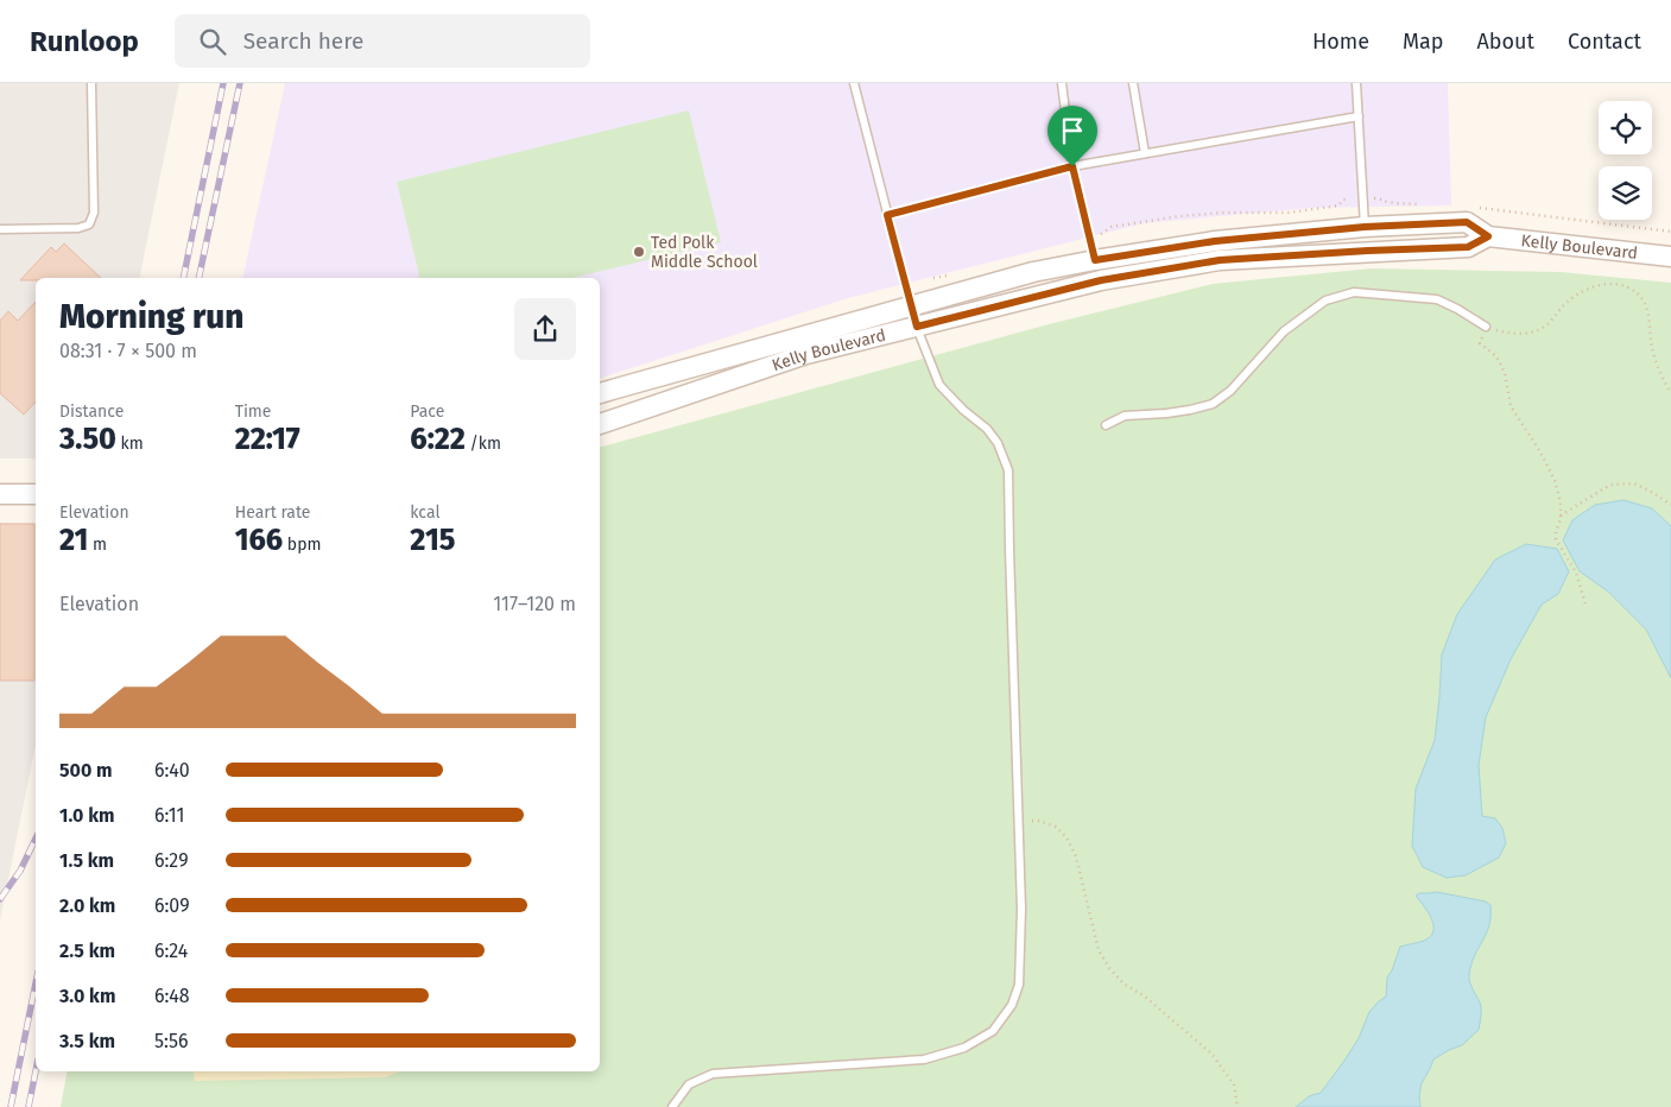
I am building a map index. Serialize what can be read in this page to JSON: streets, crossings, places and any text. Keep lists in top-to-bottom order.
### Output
{
  "streets": {
    "street": ["Kelly Boulevard"]
  },
  "places": ["Ted Polk Middle School"],
  "page": {
    "header": "Runloop",
    "search": "Search here",
    "nav": [
      "Home",
      "Map",
      "About",
      "Contact"
    ],
    "heading": ["Morning run", "08:31 · 7 × 500 m"],
    "stats": [
      ["Distance", "3.50 km"],
      ["Time", "22:17"],
      ["Pace", "6:22 /km"],
      ["Elevation", "21 m"],
      ["Heart rate", "166 bpm"],
      ["kcal", "215"]
    ],
    "chart": ["Elevation", "117–120 m"],
    "list": [
      {
        "name": "500 m",
        "note": "6:40"
      },
      {
        "name": "1.0 km",
        "note": "6:11"
      },
      {
        "name": "1.5 km",
        "note": "6:29"
      },
      {
        "name": "2.0 km",
        "note": "6:09"
      },
      {
        "name": "2.5 km",
        "note": "6:24"
      },
      {
        "name": "3.0 km",
        "note": "6:48"
      },
      {
        "name": "3.5 km",
        "note": "5:56"
      }
    ]
  }
}
